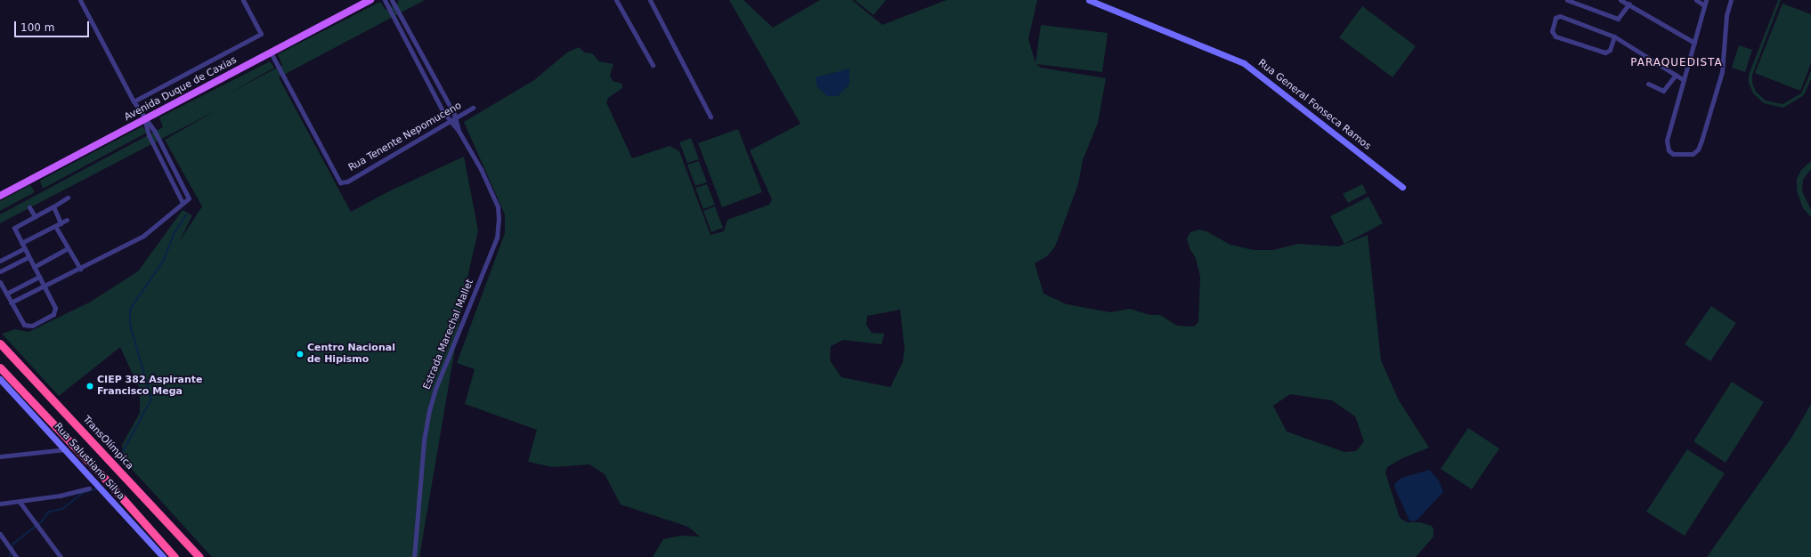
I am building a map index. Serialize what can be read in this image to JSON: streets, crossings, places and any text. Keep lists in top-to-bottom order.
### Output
{
  "streets": {
    "highway": ["TransOlímpica"],
    "main road": ["Avenida Duque de Caxias"],
    "street": [
      "Rua General Fonseca Ramos",
      "Rua Tenente Nepomuceno",
      "Estrada Marechal Mallet",
      "Rua Salustiano Silva"
    ]
  },
  "crossings": [
    ["Avenida Duque de Caxias", "Rua Tenente Nepomuceno"],
    ["Rua Tenente Nepomuceno", "Estrada Marechal Mallet"]
  ],
  "districts": ["PARAQUEDISTA"],
  "places": ["Centro Nacional de Hipismo", "CIEP 382 Aspirante Francisco Mega"],
  "scale_bar": "100 m"
}
